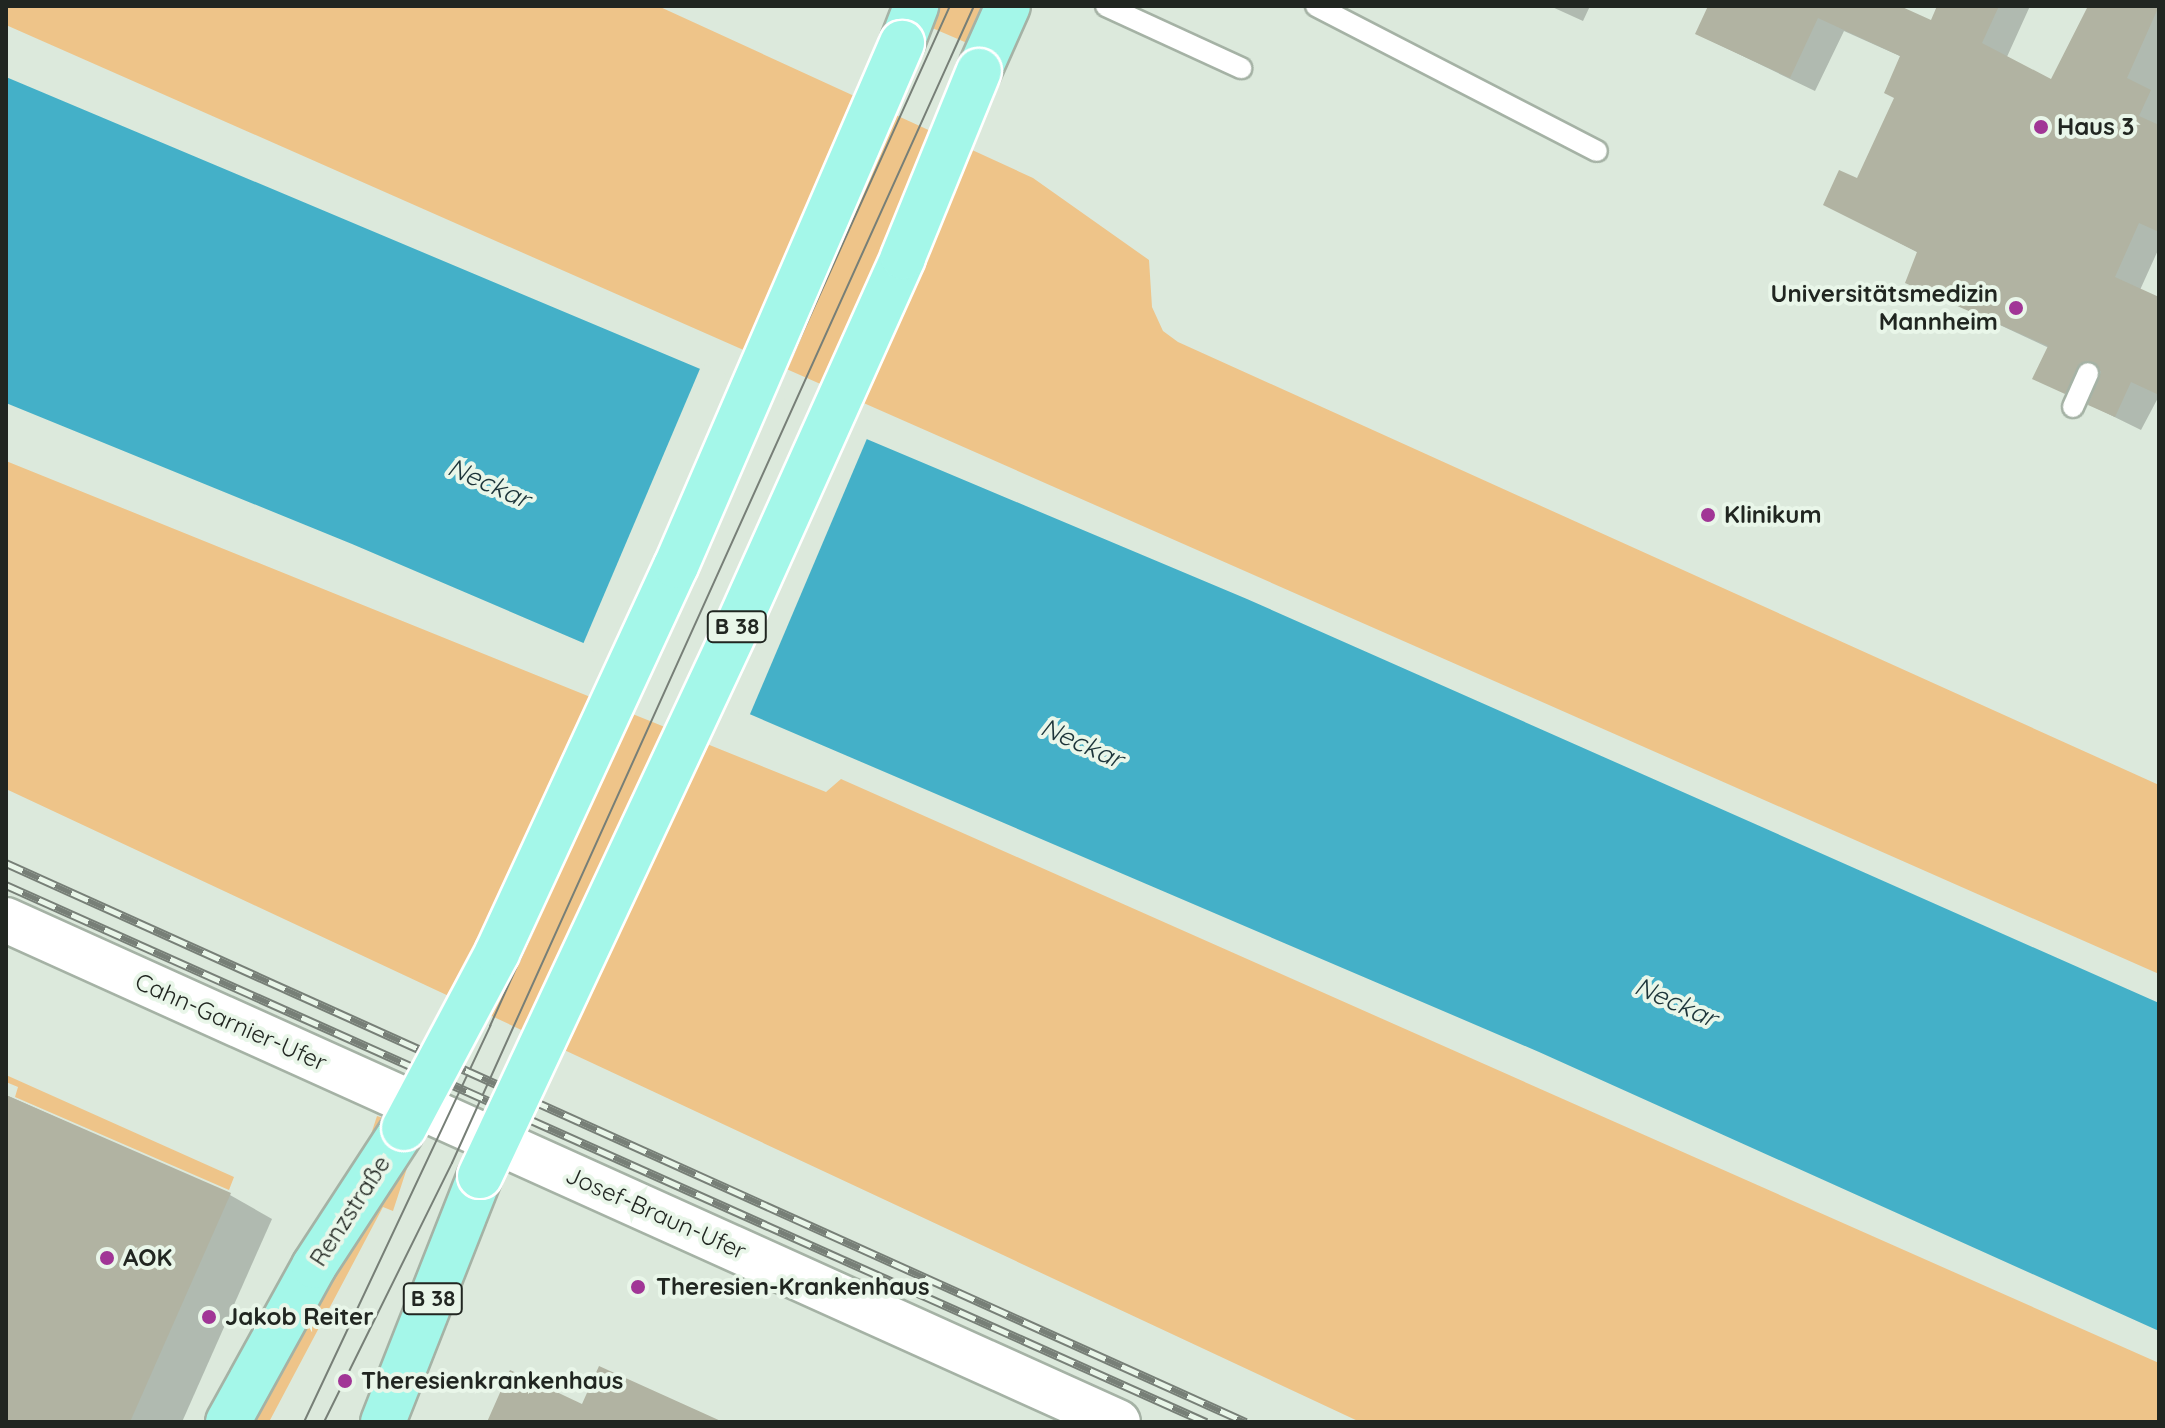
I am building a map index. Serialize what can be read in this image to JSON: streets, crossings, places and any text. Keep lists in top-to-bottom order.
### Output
{
  "streets": {
    "main road": ["B 38", "Renzstraße"],
    "street": ["Cahn-Garnier-Ufer", "Josef-Braun-Ufer"]
  },
  "crossings": [
    ["Cahn-Garnier-Ufer", "Josef-Braun-Ufer"]
  ],
  "water": ["Neckar"],
  "places": [
    "Haus 3",
    "Universitätsmedizin Mannheim",
    "Klinikum",
    "AOK",
    "Theresien-Krankenhaus",
    "Jakob Reiter",
    "Theresienkrankenhaus"
  ]
}
